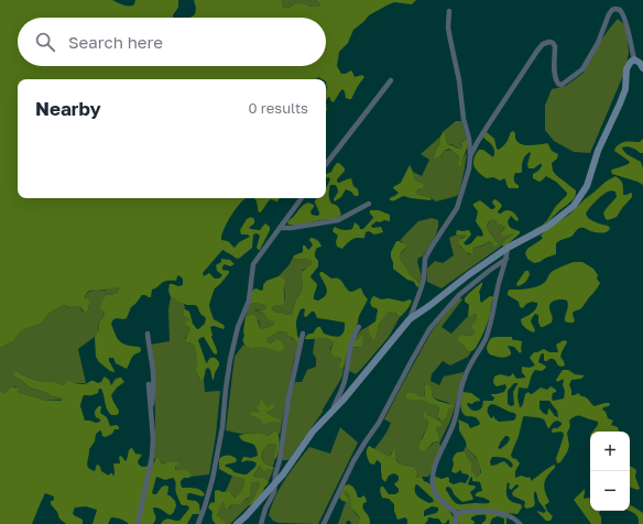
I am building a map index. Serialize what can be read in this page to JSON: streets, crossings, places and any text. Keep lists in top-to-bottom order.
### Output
{
  "page": {
    "search": "Search here",
    "heading": ["Nearby", "0 results"],
    "map_buttons": ["+", "−"]
  }
}
